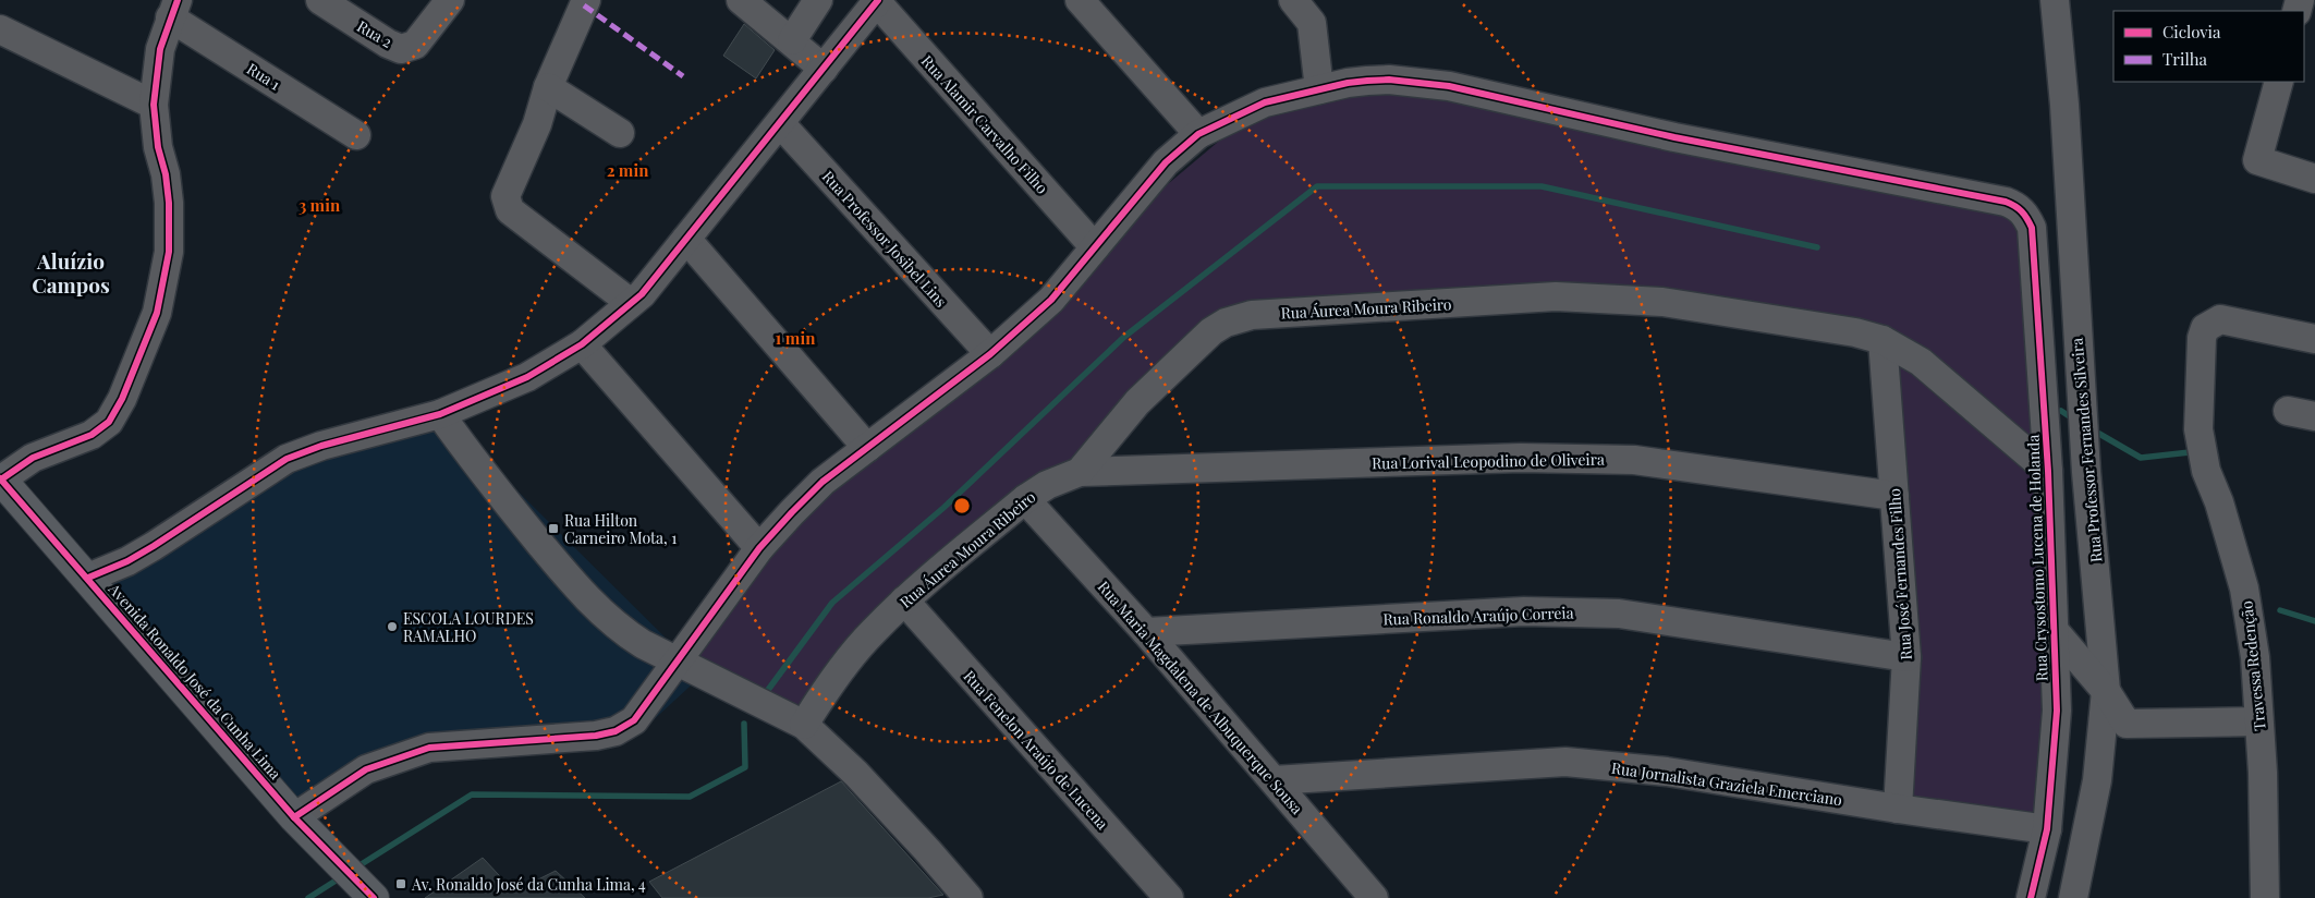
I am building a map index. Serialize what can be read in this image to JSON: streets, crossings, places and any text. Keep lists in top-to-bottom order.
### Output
{
  "streets": {
    "main road": ["Avenida Ronaldo José da Cunha Lima"],
    "street": [
      "Rua 2",
      "Rua 1",
      "Rua Alamir Carvalho Filho",
      "Rua Professor Josibel Lins",
      "Rua Áurea Moura Ribeiro",
      "Rua Professor Fernandes Silveira",
      "Rua Lorival Leopodino de Oliveira",
      "Rua Crysostomo Lucena de Holanda",
      "Rua José Fernandes Filho",
      "Rua Ronaldo Araújo Correia",
      "Travessa Redenção",
      "Rua Maria Magdalena de Albuquerque Sousa",
      "Rua Fenelon Araújo de Lucena",
      "Rua Jornalista Graziela Emerciano"
    ]
  },
  "crossings": [
    ["Rua Áurea Moura Ribeiro", "Rua Lorival Leopodino de Oliveira"],
    ["Rua Áurea Moura Ribeiro", "Rua Crysostomo Lucena de Holanda"],
    ["Rua Áurea Moura Ribeiro", "Rua José Fernandes Filho"],
    ["Rua Áurea Moura Ribeiro", "Rua Maria Magdalena de Albuquerque Sousa"],
    ["Rua Áurea Moura Ribeiro", "Rua Fenelon Araújo de Lucena"],
    ["Rua Lorival Leopodino de Oliveira", "Rua José Fernandes Filho"],
    ["Rua Crysostomo Lucena de Holanda", "Rua Jornalista Graziela Emerciano"],
    ["Rua José Fernandes Filho", "Rua Ronaldo Araújo Correia"],
    ["Rua José Fernandes Filho", "Rua Jornalista Graziela Emerciano"],
    ["Rua Ronaldo Araújo Correia", "Rua Maria Magdalena de Albuquerque Sousa"],
    ["Rua Maria Magdalena de Albuquerque Sousa", "Rua Jornalista Graziela Emerciano"]
  ],
  "districts": ["Aluízio Campos"],
  "places": {
    "transit": ["Rua Hilton Carneiro Mota, 1", "Av. Ronaldo José da Cunha Lima, 4"],
    "other": ["ESCOLA LOURDES RAMALHO"]
  },
  "legend": ["Ciclovia", "Trilha"],
  "rings": ["2 min", "3 min", "1 min"]
}
